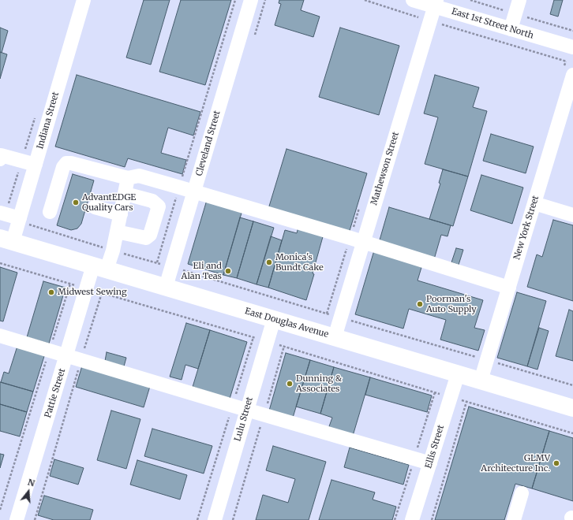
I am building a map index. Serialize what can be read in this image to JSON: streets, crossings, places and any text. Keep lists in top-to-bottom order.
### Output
{
  "streets": {
    "main road": ["East Douglas Avenue"],
    "street": [
      "East 1st Street North",
      "Indiana Street",
      "Cleveland Street",
      "Mathewson Street",
      "New York Street",
      "Pattie Street",
      "Lulu Street",
      "Ellis Street"
    ]
  },
  "crossings": [
    ["East 1st Street North", "Mathewson Street"],
    ["Indiana Street", "East Douglas Avenue"],
    ["Cleveland Street", "East Douglas Avenue"],
    ["Mathewson Street", "East Douglas Avenue"],
    ["New York Street", "East Douglas Avenue"],
    ["East Douglas Avenue", "Pattie Street"],
    ["East Douglas Avenue", "Lulu Street"],
    ["East Douglas Avenue", "Ellis Street"]
  ],
  "places": [
    "AdvantEDGE Quality Cars",
    "Monica's Bundt Cake",
    "Eli and Alan Teas",
    "Midwest Sewing",
    "Poorman's Auto Supply",
    "Dunning & Associates",
    "GLMV Architecture Inc."
  ],
  "north": "top"
}
